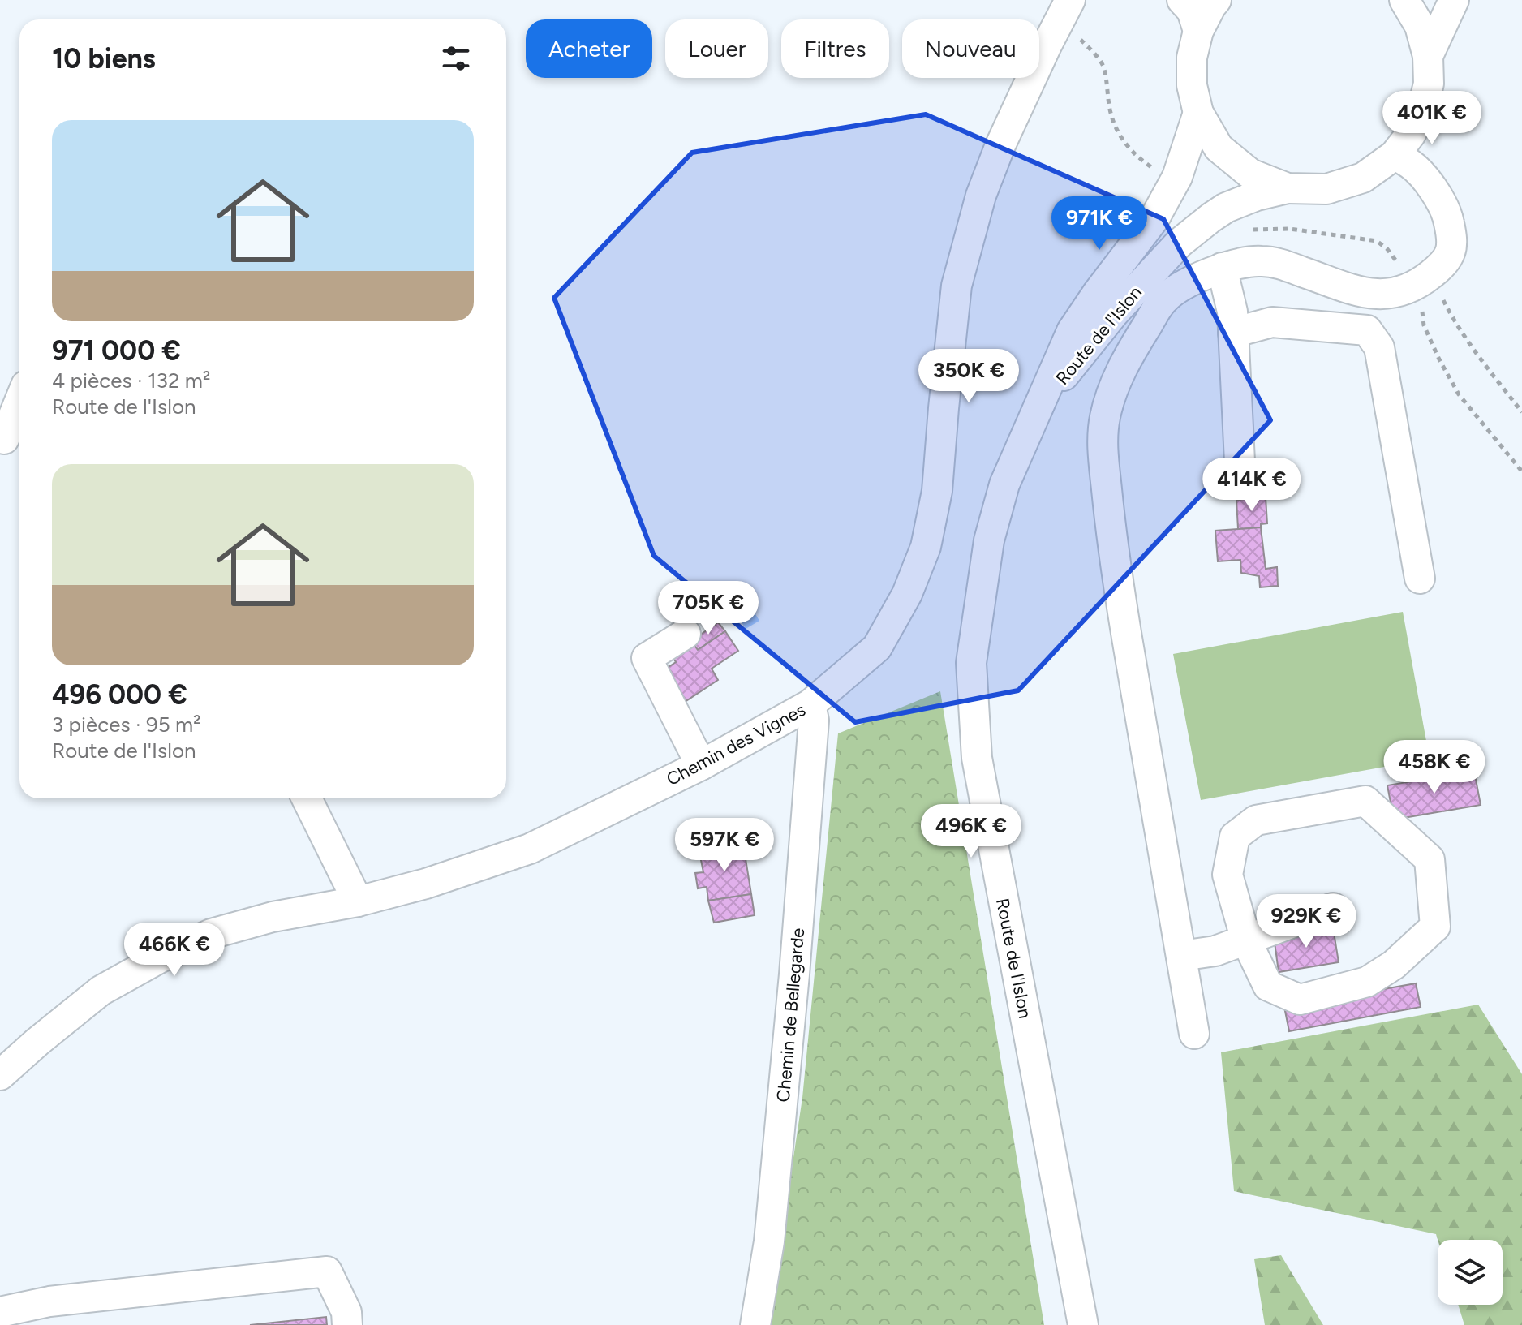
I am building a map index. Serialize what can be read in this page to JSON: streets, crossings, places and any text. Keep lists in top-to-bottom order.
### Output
{
  "streets": {
    "street": ["Route de l'Islon", "Chemin des Vignes", "Chemin de Bellegarde"]
  },
  "crossings": [
    ["Chemin des Vignes", "Chemin de Bellegarde"]
  ],
  "page": {
    "chip": [
      "Acheter",
      "Louer",
      "Filtres",
      "Nouveau"
    ],
    "heading": "10 biens",
    "price": [
      "401K €",
      "971K €",
      "350K €",
      "414K €",
      "705K €",
      "458K €",
      "496K €",
      "597K €",
      "929K €",
      "466K €"
    ],
    "list": [
      {
        "name": "971 000 €",
        "note": "4 pièces · 132 m² · Route de l'Islon"
      },
      {
        "name": "496 000 €",
        "note": "3 pièces · 95 m² · Route de l'Islon"
      }
    ]
  }
}
